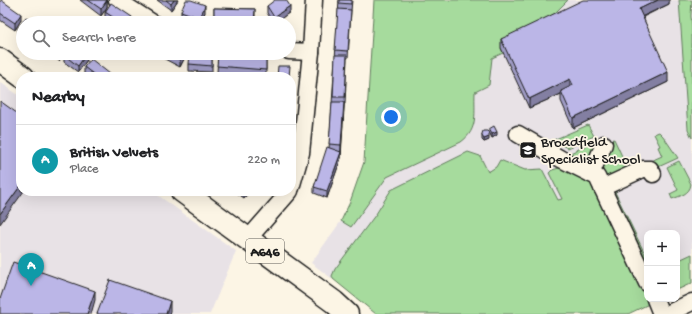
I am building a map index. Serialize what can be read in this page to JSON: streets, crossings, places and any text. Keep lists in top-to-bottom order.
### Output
{
  "streets": {
    "highway": ["A646"]
  },
  "places": {
    "school or university": ["Broadfield Specialist School"]
  },
  "page": {
    "search": "Search here",
    "heading": "Nearby",
    "list": [
      {
        "mark": "A",
        "name": "British Velvets",
        "note": "Place",
        "value": "220 m"
      }
    ],
    "map_buttons": ["+", "−"],
    "pins": "A"
  }
}
